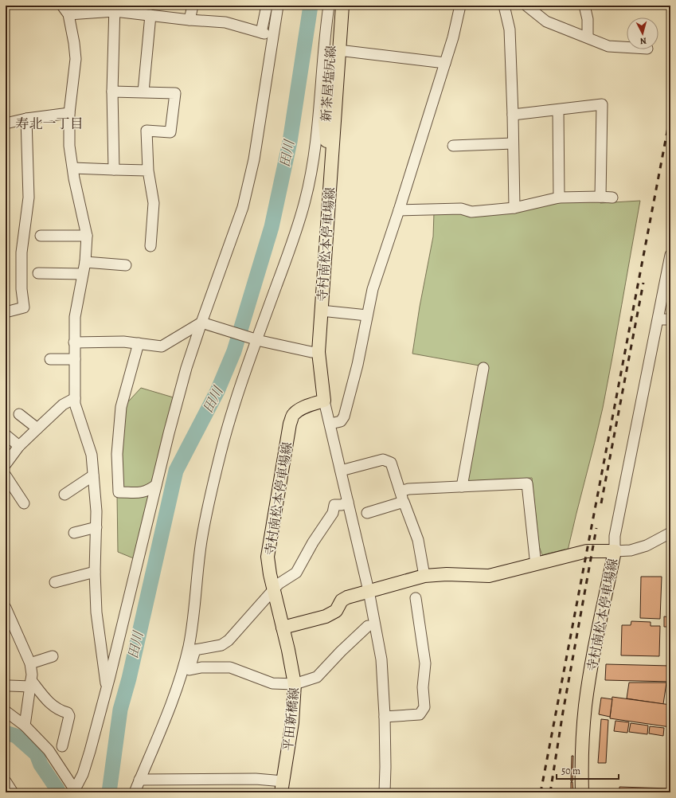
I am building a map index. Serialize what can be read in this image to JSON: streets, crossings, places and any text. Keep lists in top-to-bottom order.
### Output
{
  "streets": {
    "main road": ["新茶屋塩尻線", "寺村南松本停車場線", "平田新橋線"]
  },
  "crossings": [
    ["新茶屋塩尻線", "寺村南松本停車場線"],
    ["寺村南松本停車場線", "平田新橋線"]
  ],
  "districts": ["寿北一丁目"],
  "water": ["田川"],
  "scale_bar": "50 m",
  "north": "bottom"
}
